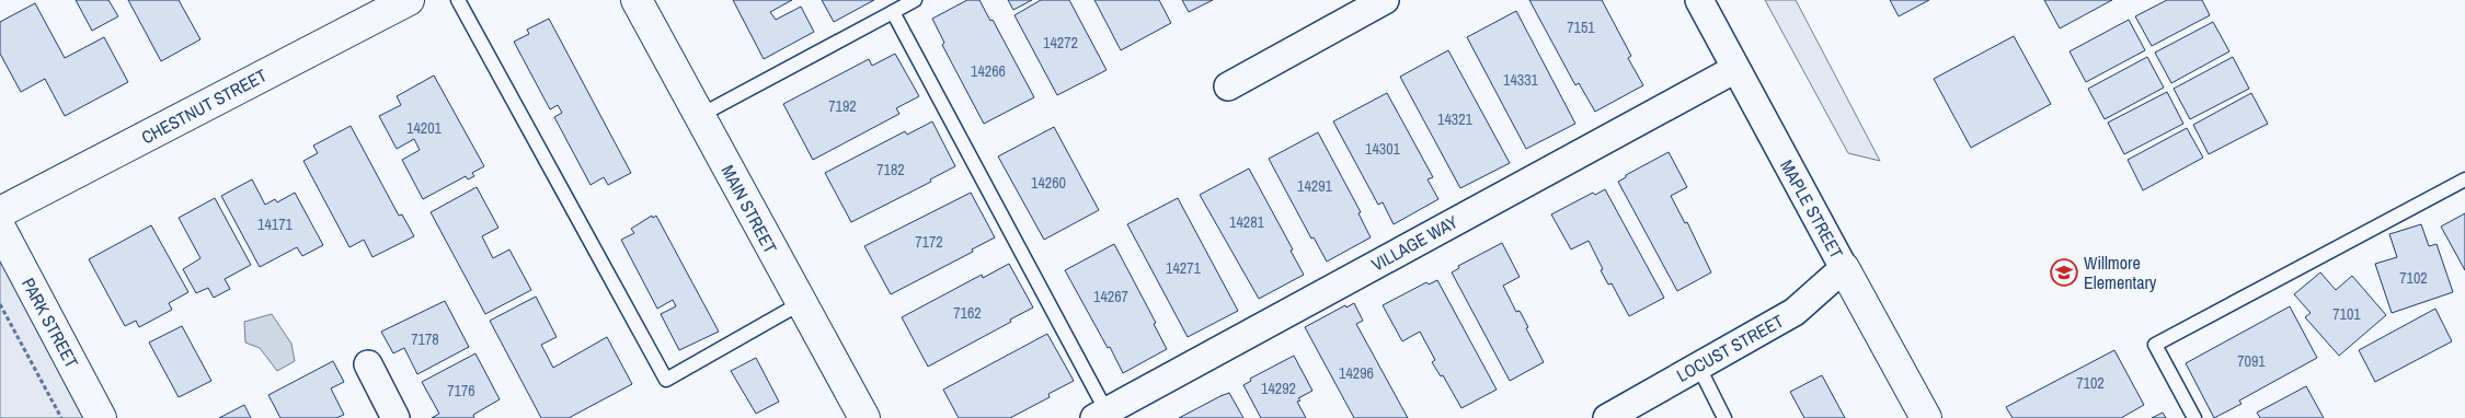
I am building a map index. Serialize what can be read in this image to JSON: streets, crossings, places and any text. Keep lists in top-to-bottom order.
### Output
{
  "streets": {
    "street": [
      "CHESTNUT STREET",
      "MAIN STREET",
      "MAPLE STREET",
      "VILLAGE WAY",
      "PARK STREET",
      "LOCUST STREET"
    ]
  },
  "crossings": [
    ["MAPLE STREET", "VILLAGE WAY"],
    ["MAPLE STREET", "LOCUST STREET"]
  ],
  "places": {
    "school or university": ["Willmore Elementary"]
  },
  "house_numbers": [
    "7151",
    "14272",
    "14266",
    "14331",
    "7192",
    "14321",
    "14201",
    "14301",
    "7182",
    "14260",
    "14291",
    "14281",
    "14171",
    "7172",
    "14271",
    "7102",
    "14267",
    "7162",
    "7101",
    "7178",
    "7091",
    "14296",
    "7102",
    "14292",
    "7176"
  ]
}
